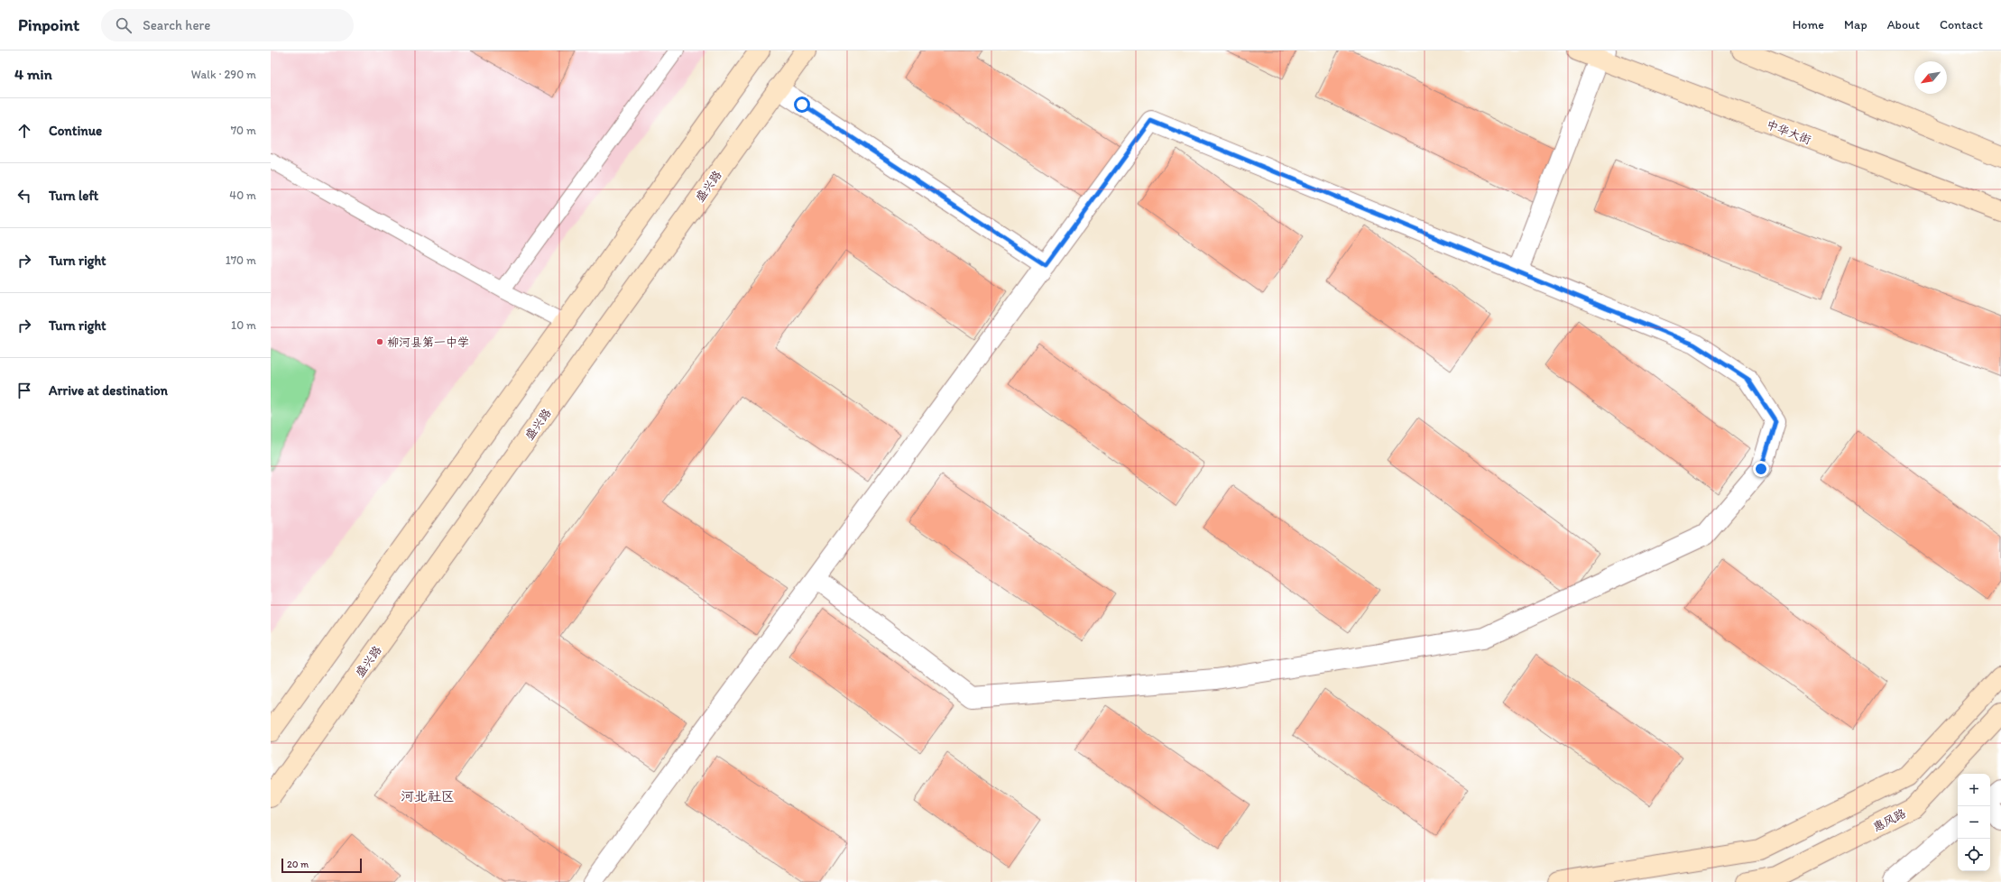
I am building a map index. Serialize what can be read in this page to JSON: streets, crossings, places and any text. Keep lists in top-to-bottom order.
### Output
{
  "streets": {
    "street": ["中华大街", "盛兴路", "惠风路"]
  },
  "districts": ["河北社区"],
  "places": ["柳河县第一中学"],
  "scale_bar": "20 m",
  "north": "bottom left",
  "page": {
    "header": "Pinpoint",
    "search": "Search here",
    "nav": [
      "Home",
      "Map",
      "About",
      "Contact"
    ],
    "heading": ["4 min", "Walk · 290 m"],
    "list": [
      ["Continue", "70 m"],
      ["Turn left", "40 m"],
      ["Turn right", "170 m"],
      ["Turn right", "10 m"],
      "Arrive at destination"
    ],
    "map_buttons": ["+", "−"],
    "scale": "20 m"
  }
}
